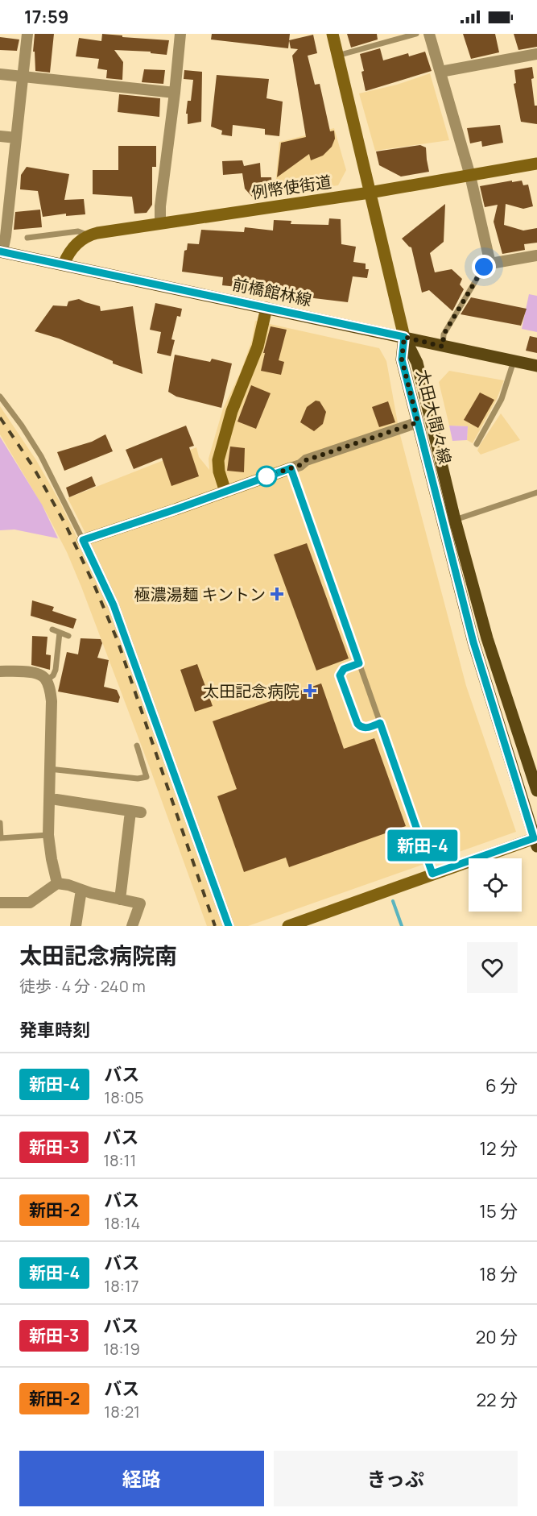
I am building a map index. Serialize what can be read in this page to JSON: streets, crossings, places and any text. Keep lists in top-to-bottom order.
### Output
{
  "streets": {
    "main road": ["前橋館林線", "太田大間々線"],
    "street": ["例幣使街道"]
  },
  "crossings": [
    ["前橋館林線", "太田大間々線"]
  ],
  "places": {
    "health": ["極濃湯麺 キントン", "太田記念病院"]
  },
  "lines": ["bus line 新田-4"],
  "page": {
    "status": "17:59",
    "on_map": "新田-4",
    "heading": [
      ["太田記念病院南", "徒歩 · 4 分 · 240 m"],
      "発車時刻"
    ],
    "list": [
      {
        "mark": "新田-4",
        "name": "バス",
        "note": "18:05",
        "value": "6 分"
      },
      {
        "mark": "新田-3",
        "name": "バス",
        "note": "18:11",
        "value": "12 分"
      },
      {
        "mark": "新田-2",
        "name": "バス",
        "note": "18:14",
        "value": "15 分"
      },
      {
        "mark": "新田-4",
        "name": "バス",
        "note": "18:17",
        "value": "18 分"
      },
      {
        "mark": "新田-3",
        "name": "バス",
        "note": "18:19",
        "value": "20 分"
      },
      {
        "mark": "新田-2",
        "name": "バス",
        "note": "18:21",
        "value": "22 分"
      }
    ],
    "buttons": ["経路", "きっぷ"]
  }
}
